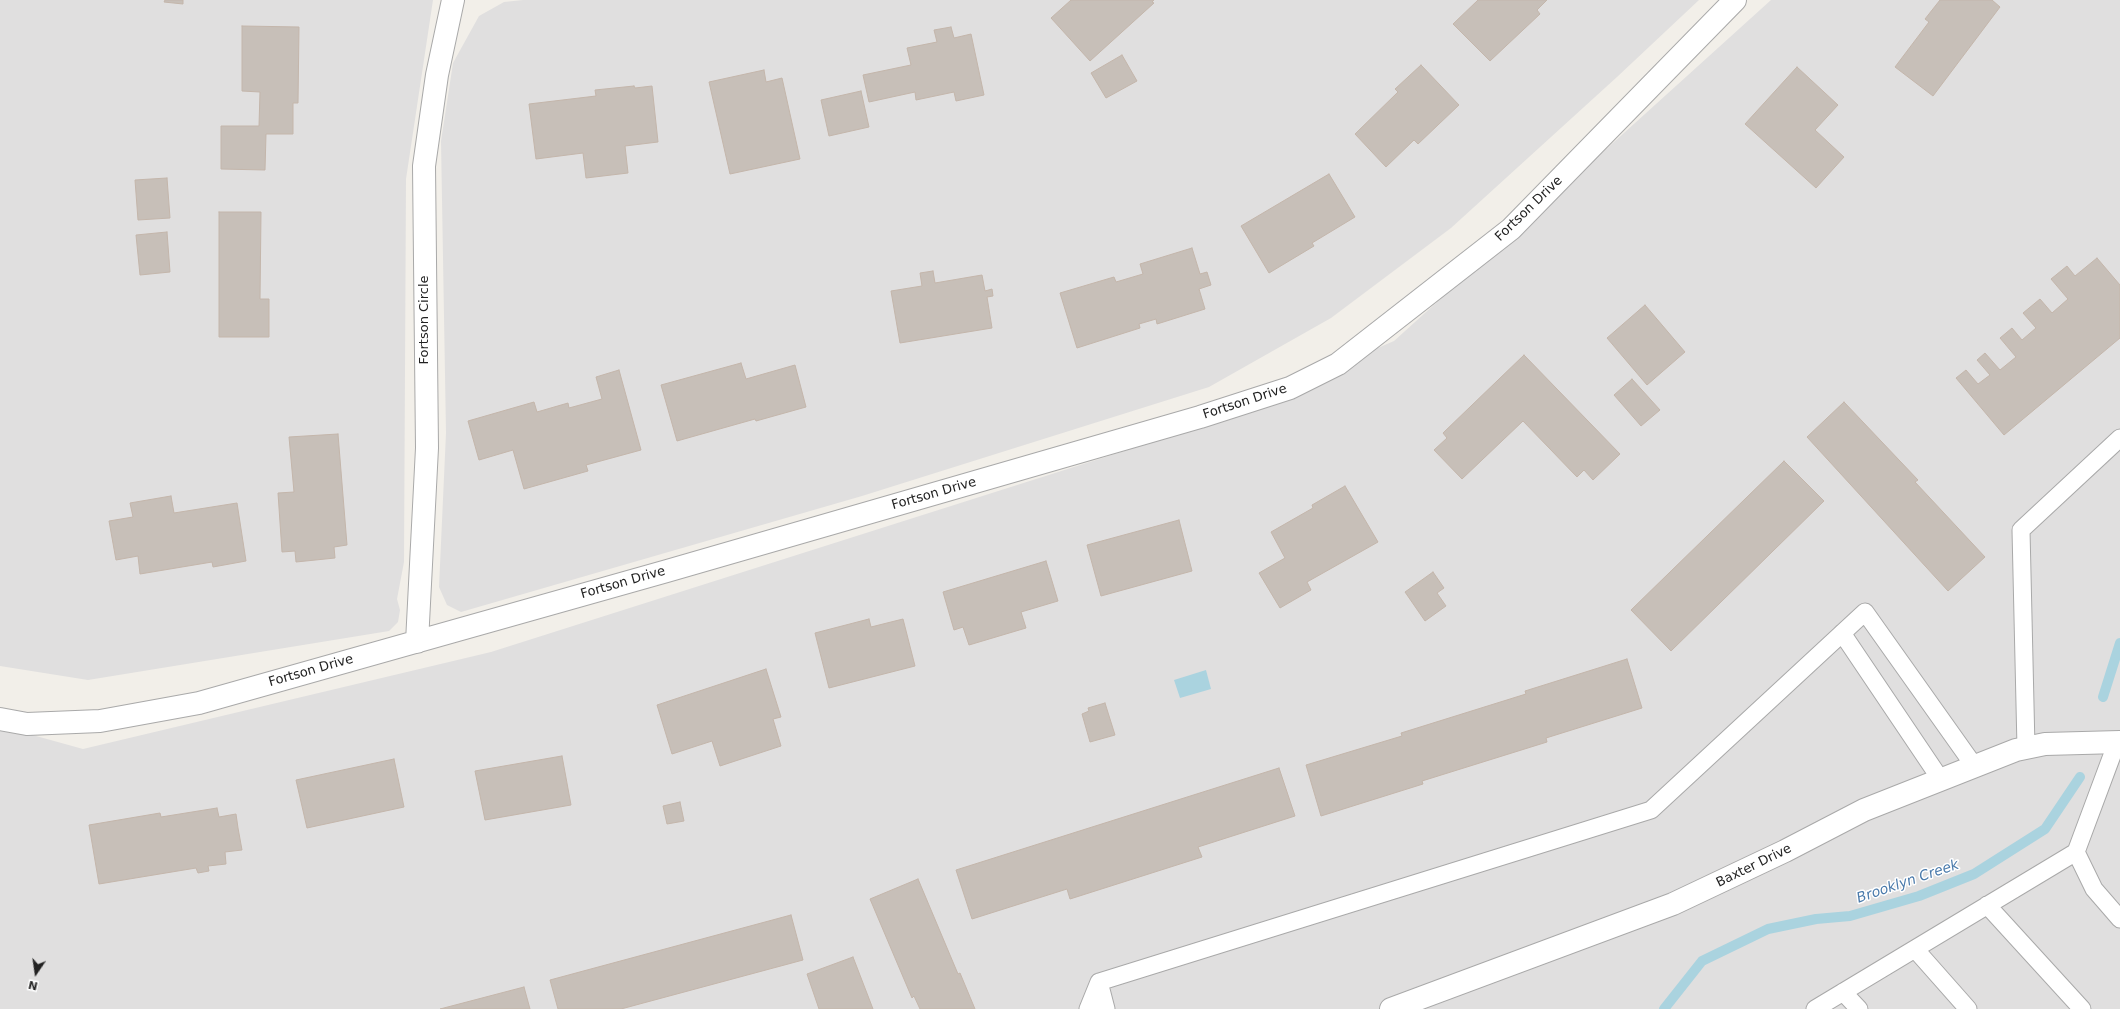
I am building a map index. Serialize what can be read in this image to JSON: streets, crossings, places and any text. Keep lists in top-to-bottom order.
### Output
{
  "streets": {
    "street": ["Fortson Drive", "Fortson Circle", "Baxter Drive"]
  },
  "crossings": [
    ["Fortson Drive", "Fortson Circle"]
  ],
  "water": ["Brooklyn Creek"],
  "north": "bottom"
}
